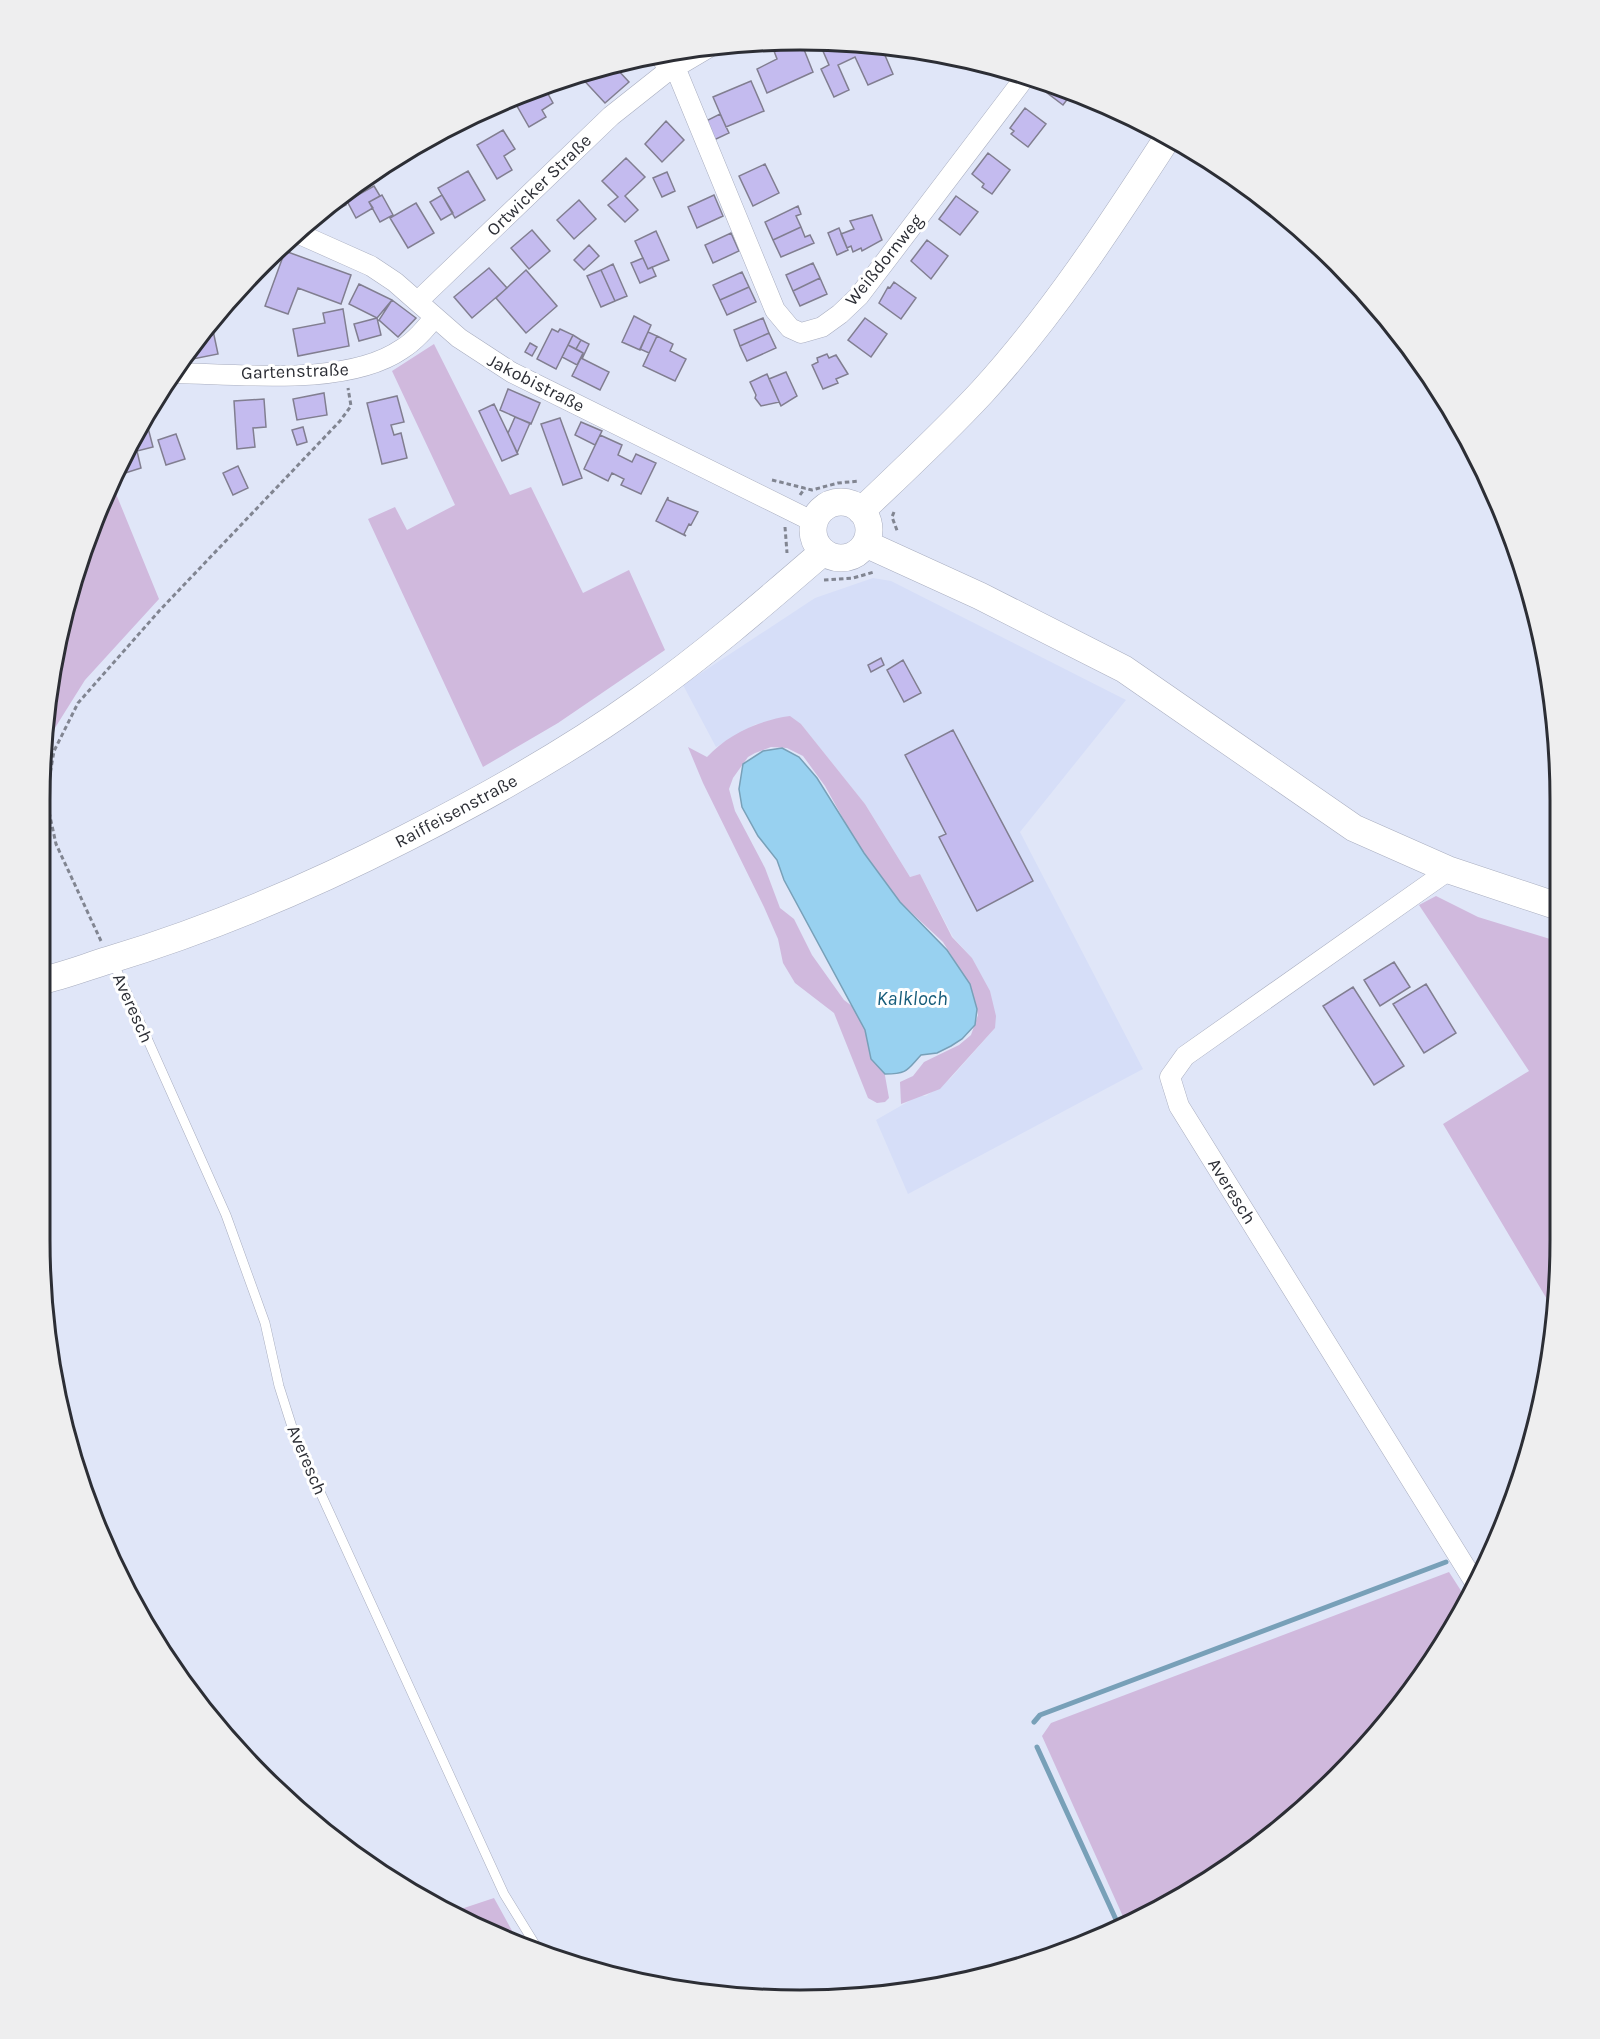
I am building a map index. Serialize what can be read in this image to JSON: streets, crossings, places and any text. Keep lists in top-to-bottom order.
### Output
{
  "streets": {
    "street": [
      "Ortwicker Straße",
      "Weißdornweg",
      "Gartenstraße",
      "Jakobistraße",
      "Raiffeisenstraße",
      "Averesch"
    ]
  },
  "crossings": [
    ["Ortwicker Straße", "Weißdornweg"],
    ["Ortwicker Straße", "Jakobistraße"],
    ["Gartenstraße", "Jakobistraße"],
    ["Jakobistraße", "Raiffeisenstraße"],
    ["Raiffeisenstraße", "Averesch"]
  ],
  "water": ["Kalkloch"]
}
